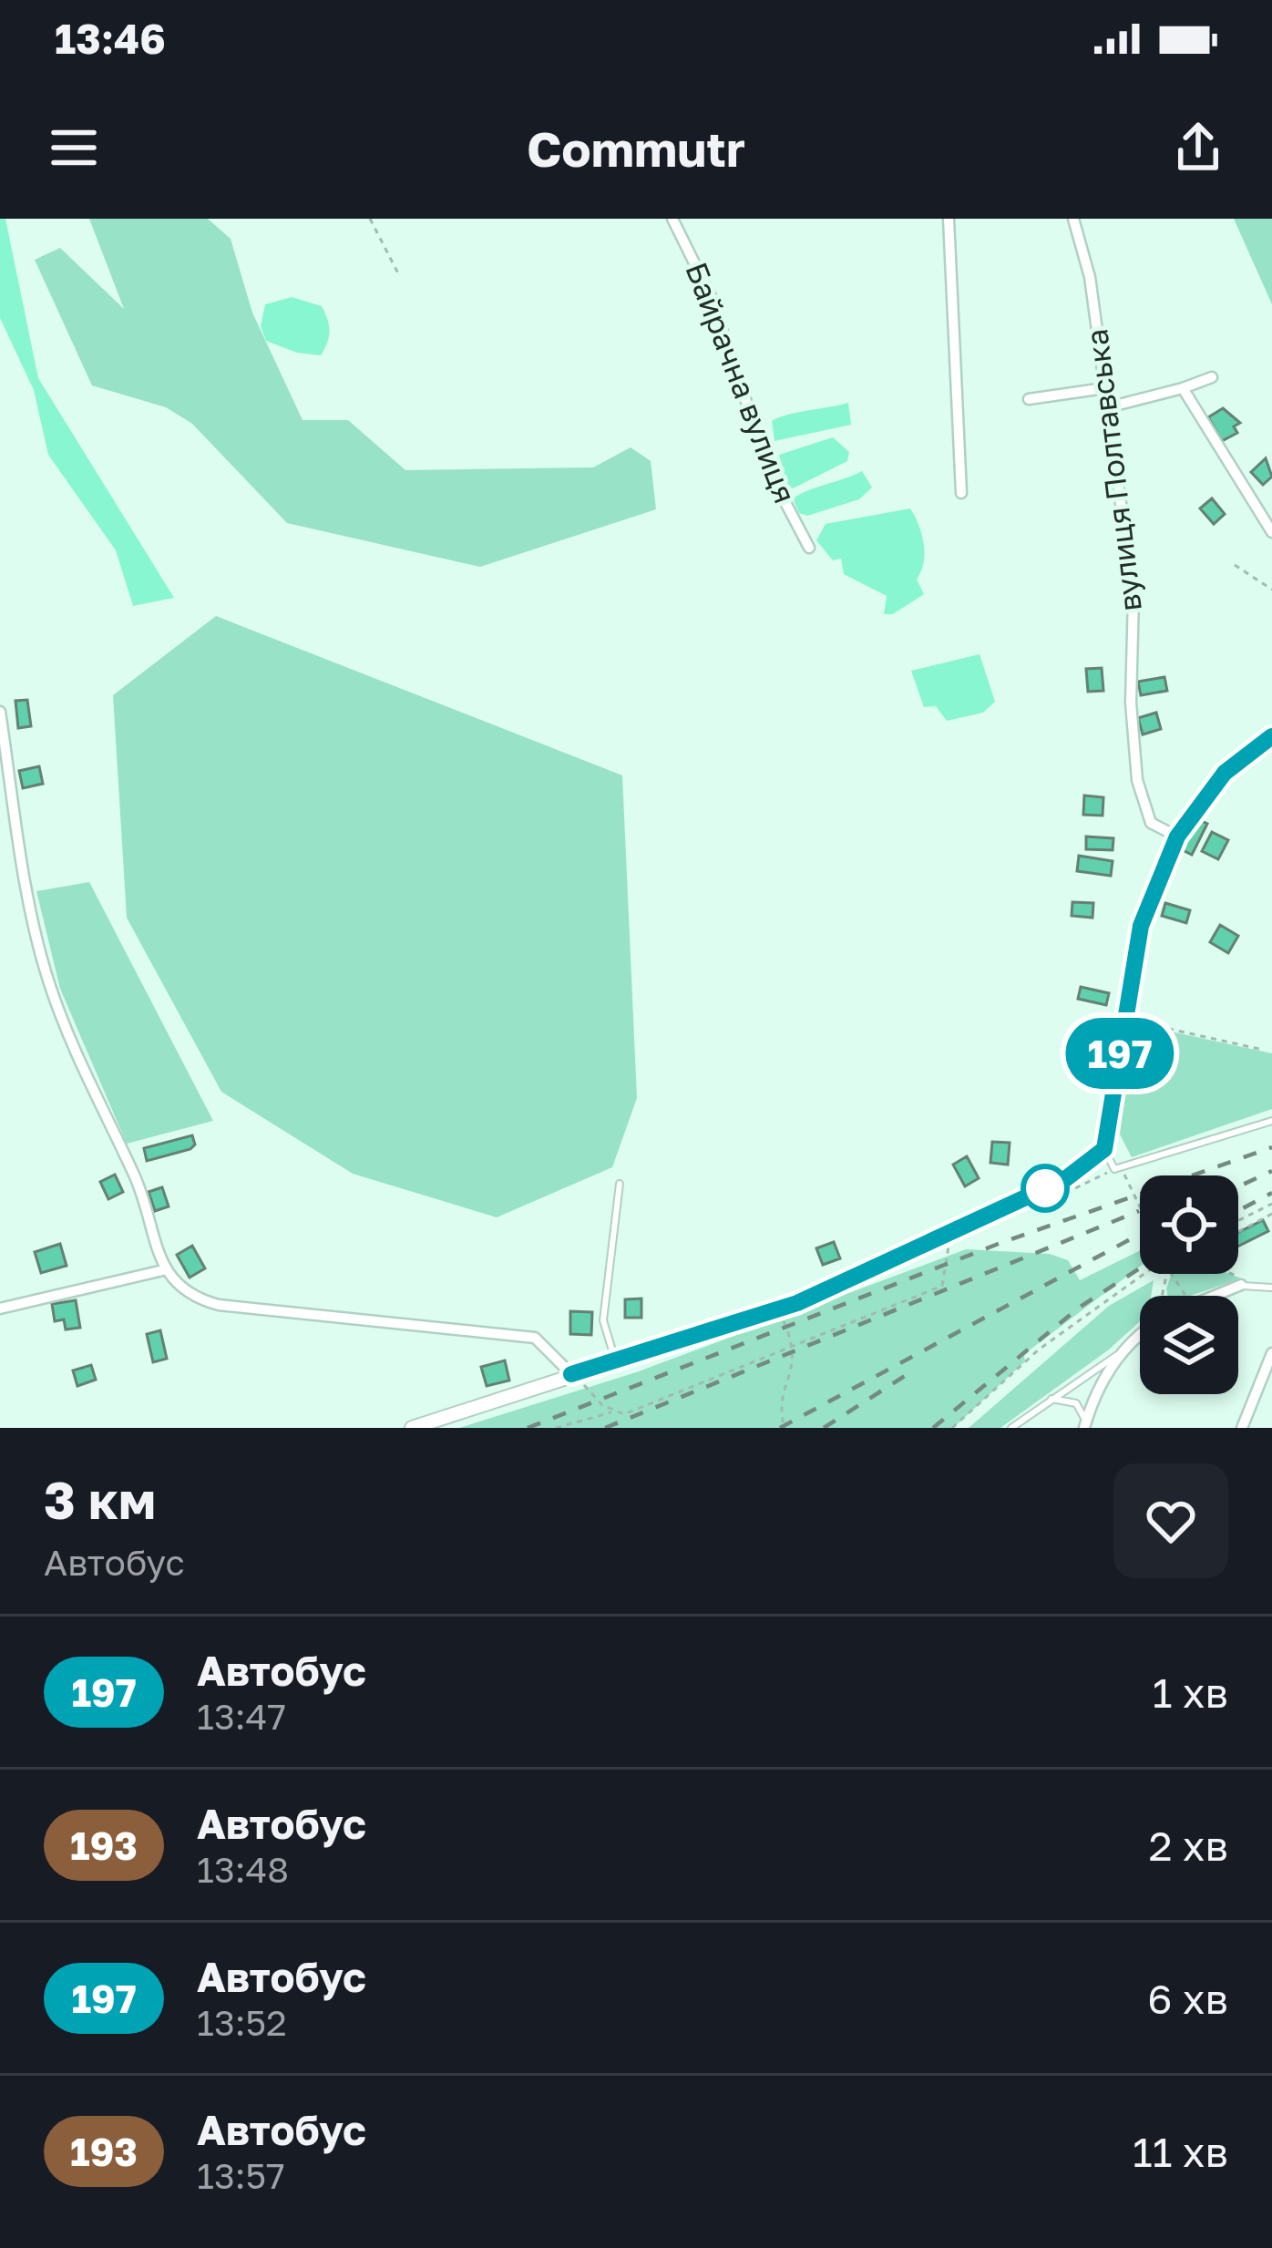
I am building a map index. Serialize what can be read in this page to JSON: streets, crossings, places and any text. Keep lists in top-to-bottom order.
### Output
{
  "streets": {
    "street": ["Байрачна вулиця", "вулиця Полтавська"]
  },
  "lines": ["bus line 197"],
  "page": {
    "status": "13:46",
    "header": "Commutr",
    "on_map": "197",
    "heading": ["3 км", "Автобус"],
    "list": [
      {
        "mark": "197",
        "name": "Автобус",
        "note": "13:47",
        "value": "1 хв"
      },
      {
        "mark": "193",
        "name": "Автобус",
        "note": "13:48",
        "value": "2 хв"
      },
      {
        "mark": "197",
        "name": "Автобус",
        "note": "13:52",
        "value": "6 хв"
      },
      {
        "mark": "193",
        "name": "Автобус",
        "note": "13:57",
        "value": "11 хв"
      }
    ]
  }
}
